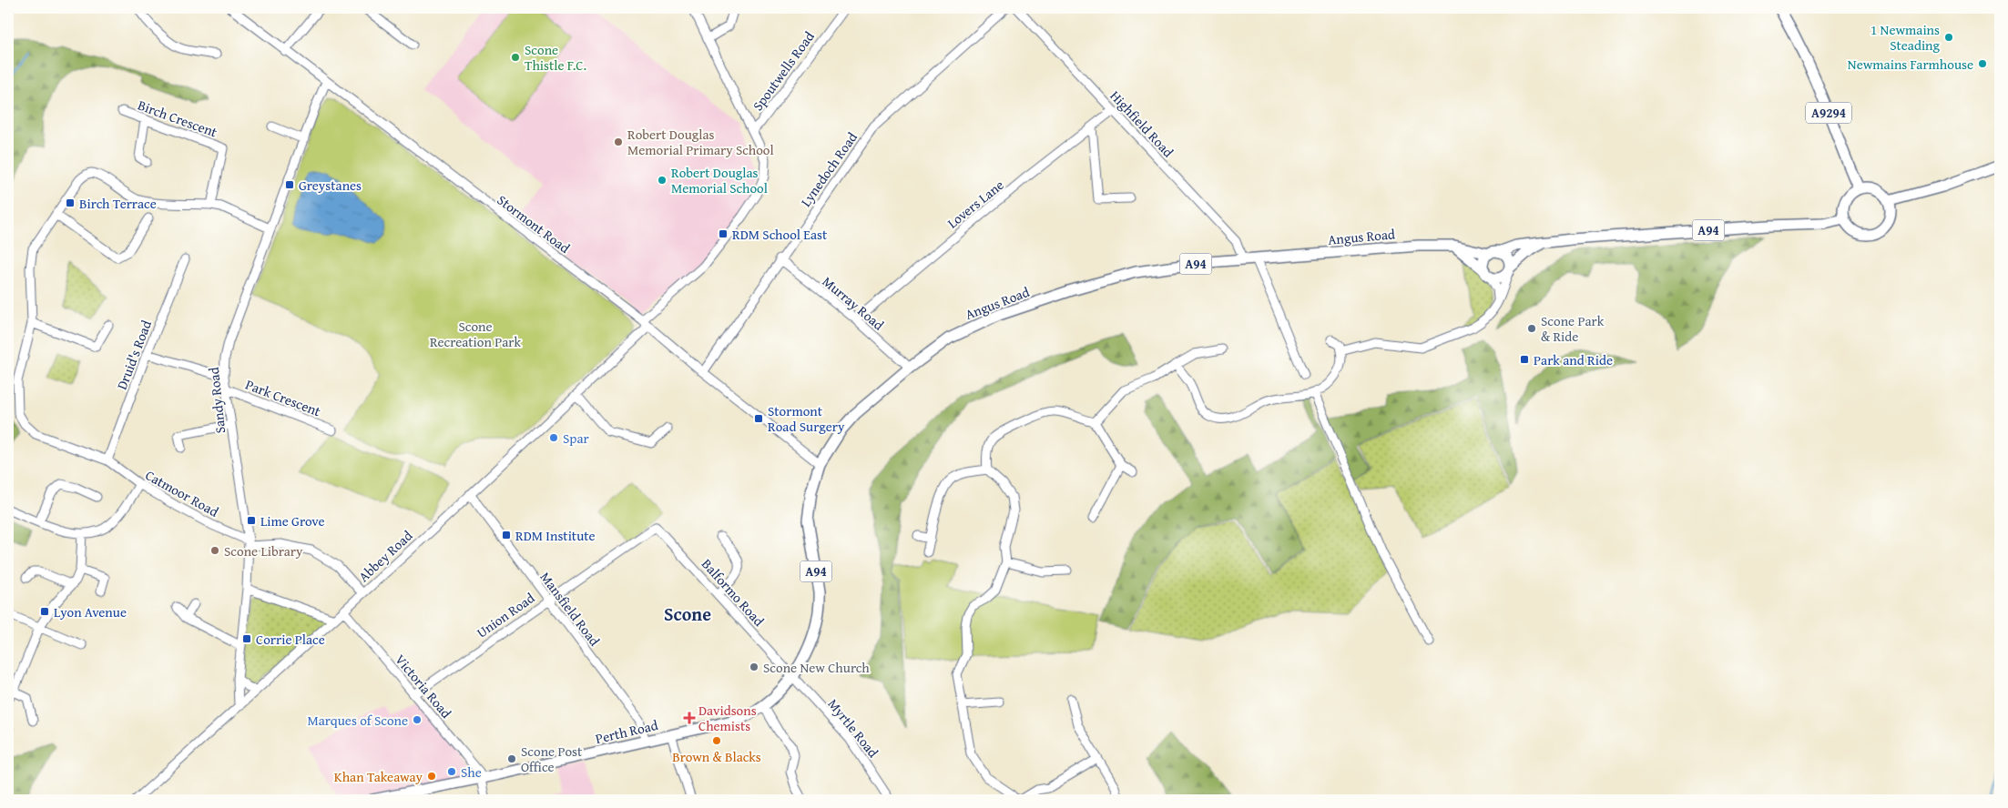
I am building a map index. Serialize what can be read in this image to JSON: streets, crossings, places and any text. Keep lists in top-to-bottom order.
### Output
{
  "streets": {
    "main road": [
      "A9294",
      "A94",
      "Angus Road",
      "Perth Road"
    ],
    "street": [
      "Spoutwells Road",
      "Birch Crescent",
      "Highfield Road",
      "Lynedoch Road",
      "Lovers Lane",
      "Stormont Road",
      "Murray Road",
      "Druid's Road",
      "Park Crescent",
      "Sandy Road",
      "Catmoor Road",
      "Abbey Road",
      "Balformo Road",
      "Mansfield Road",
      "Union Road",
      "Victoria Road",
      "Myrtle Road"
    ]
  },
  "crossings": [
    ["Spoutwells Road", "Stormont Road"],
    ["A9294", "A94"],
    ["Birch Crescent", "Catmoor Road"],
    ["Highfield Road", "Lovers Lane"],
    ["Highfield Road", "Angus Road"],
    ["Lynedoch Road", "Stormont Road"],
    ["Lynedoch Road", "Murray Road"],
    ["Lovers Lane", "Murray Road"],
    ["Stormont Road", "Angus Road"],
    ["Stormont Road", "Sandy Road"],
    ["Stormont Road", "Abbey Road"],
    ["A94", "Angus Road"],
    ["Angus Road", "Murray Road"],
    ["Angus Road", "Balformo Road"],
    ["Angus Road", "Myrtle Road"],
    ["Angus Road", "Perth Road"],
    ["Druid's Road", "Catmoor Road"],
    ["Park Crescent", "Sandy Road"],
    ["Sandy Road", "Catmoor Road"],
    ["Sandy Road", "Abbey Road"],
    ["Abbey Road", "Mansfield Road"],
    ["Abbey Road", "Victoria Road"],
    ["Balformo Road", "Union Road"],
    ["Balformo Road", "Myrtle Road"],
    ["Balformo Road", "Perth Road"],
    ["Mansfield Road", "Union Road"],
    ["Mansfield Road", "Perth Road"],
    ["Union Road", "Victoria Road"],
    ["Victoria Road", "Perth Road"],
    ["Myrtle Road", "Perth Road"]
  ],
  "districts": ["Scone"],
  "parks": ["Scone Recreation Park"],
  "places": {
    "other": [
      "1 Newmains Steading",
      "Scone Thistle F.C.",
      "Newmains Farmhouse",
      "Robert Douglas Memorial Primary School",
      "Robert Douglas Memorial School",
      "Scone Park & Ride",
      "Spar",
      "Scone Library",
      "Scone New Church",
      "Marques of Scone",
      "Brown & Blacks",
      "Scone Post Office",
      "She",
      "Khan Takeaway"
    ],
    "transit": [
      "Greystanes",
      "Birch Terrace",
      "RDM School East",
      "Park and Ride",
      "Stormont Road Surgery",
      "Lime Grove",
      "RDM Institute",
      "Lyon Avenue",
      "Corrie Place"
    ],
    "health": ["Davidsons Chemists"]
  }
}
